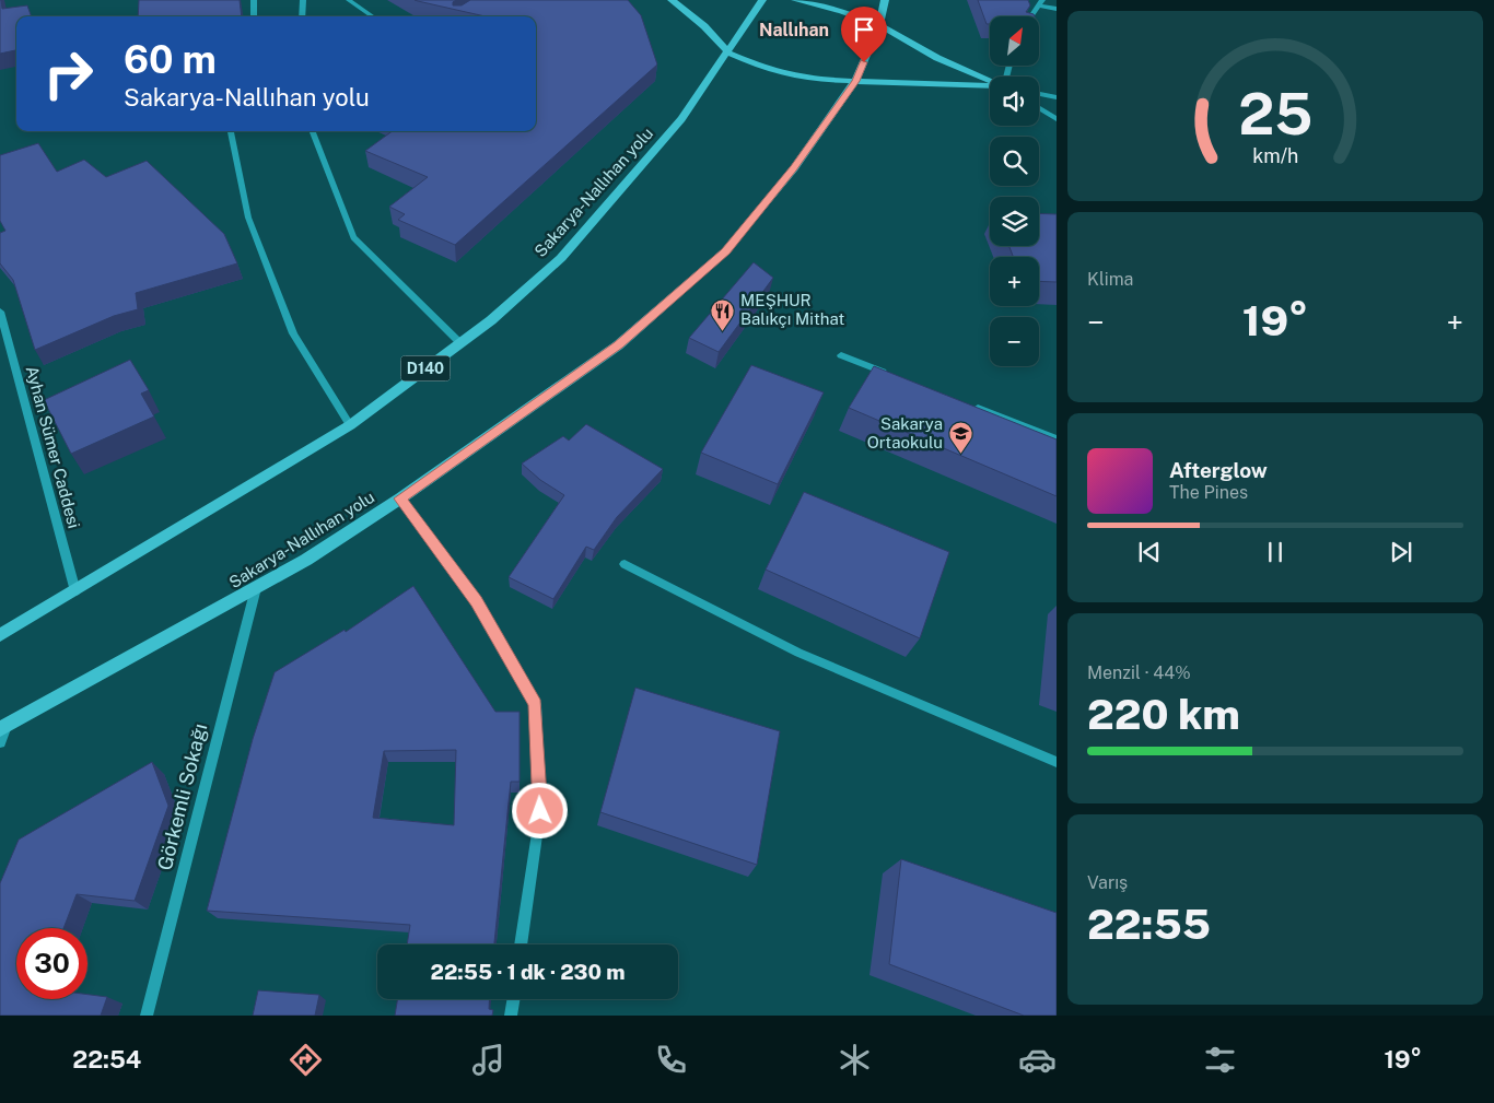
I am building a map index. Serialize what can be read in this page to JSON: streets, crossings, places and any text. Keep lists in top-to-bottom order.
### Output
{
  "streets": {
    "main road": ["Sakarya-Nallıhan yolu", "D140"],
    "street": ["Ayhan Sümer Caddesi", "Görkemli Sokağı"]
  },
  "crossings": [
    ["Sakarya-Nallıhan yolu", "Ayhan Sümer Caddesi"],
    ["Sakarya-Nallıhan yolu", "Görkemli Sokağı"]
  ],
  "districts": ["Nallıhan"],
  "places": {
    "restaurant": ["MEŞHUR Balıkçı Mithat"],
    "school or university": ["Sakarya Ortaokulu"]
  },
  "north": "top right",
  "page": {
    "map_buttons": ["+", "−"],
    "turn": ["60 m", "Sakarya-Nallıhan yolu"],
    "tile": [
      "Klima",
      ["Menzil · 44%", "220 km"],
      ["Varış", "22:55"]
    ],
    "heat": ["−", "19°", "+"],
    "song": ["Afterglow", "The Pines"],
    "limit": "30",
    "trip": "22:55 · 1 dk · 230 m",
    "tabs": ["22:54", "19°"],
    "gauge": ["25", "km/h"]
  }
}
